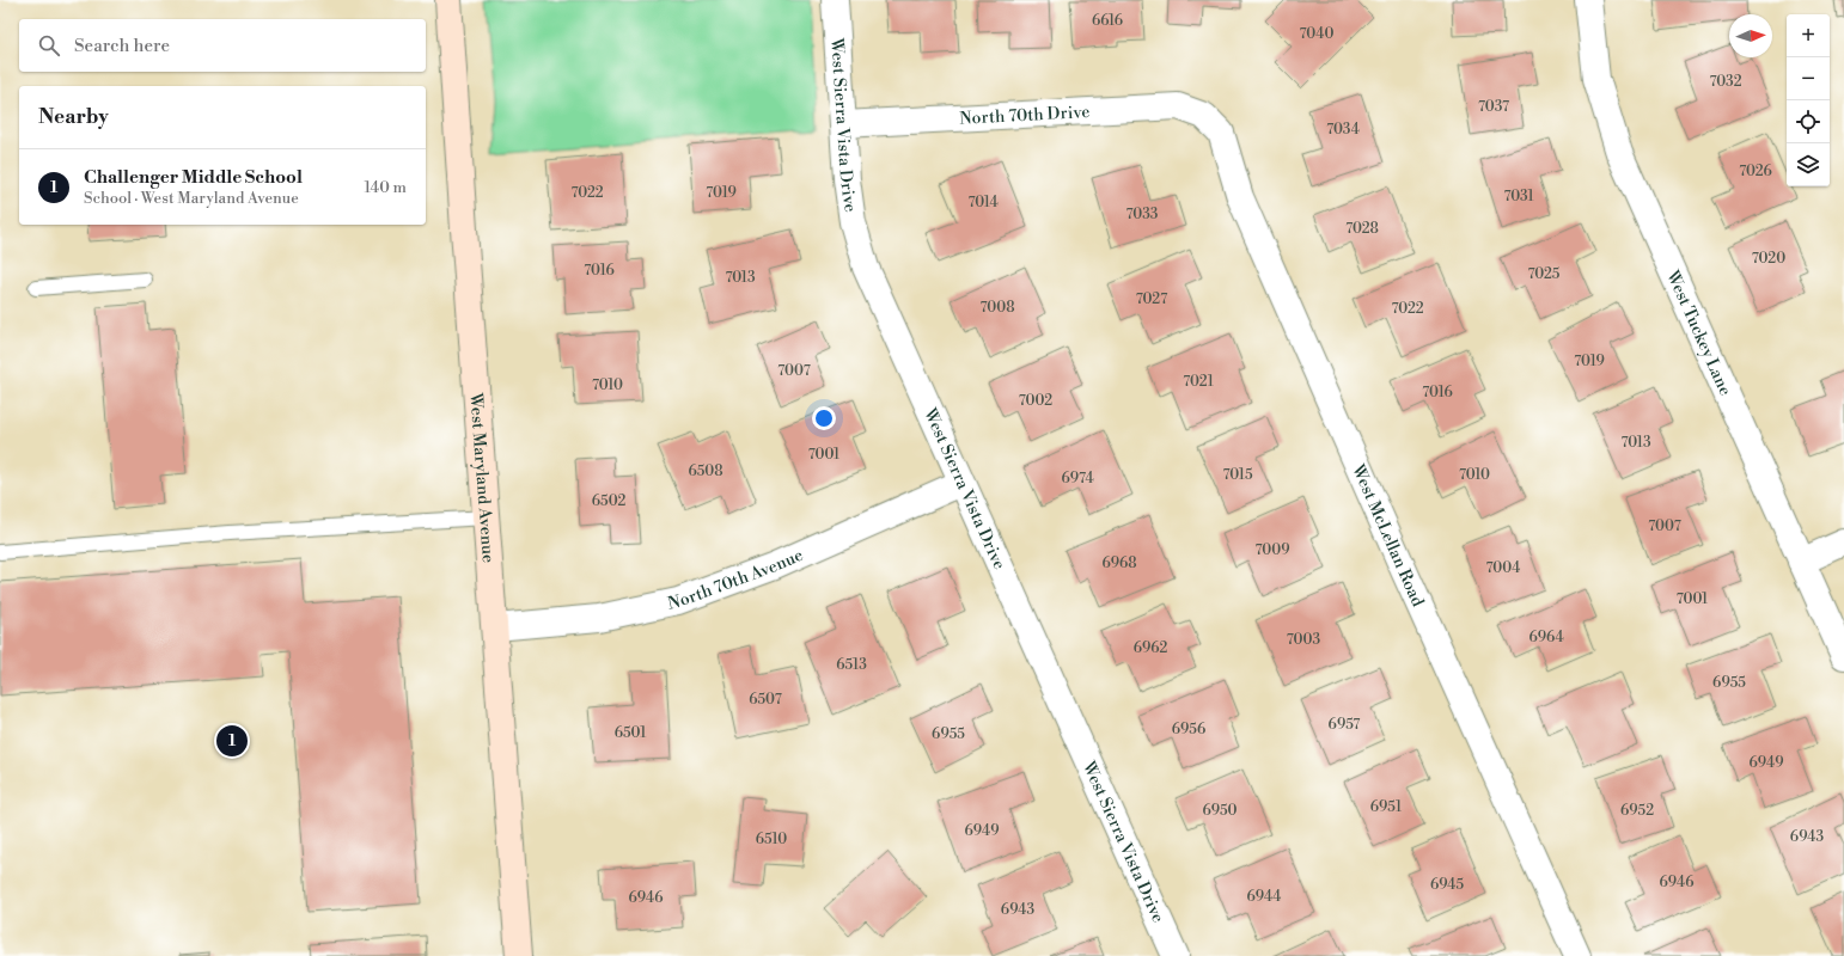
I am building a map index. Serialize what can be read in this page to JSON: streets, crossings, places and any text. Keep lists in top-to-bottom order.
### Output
{
  "streets": {
    "street": [
      "North 70th Drive",
      "West Sierra Vista Drive",
      "West Tuckey Lane",
      "West Maryland Avenue",
      "West McLellan Road",
      "North 70th Avenue"
    ]
  },
  "crossings": [
    ["North 70th Drive", "West Sierra Vista Drive"],
    ["North 70th Drive", "West McLellan Road"],
    ["West Sierra Vista Drive", "North 70th Avenue"],
    ["West Maryland Avenue", "North 70th Avenue"]
  ],
  "house_numbers": [
    "6616",
    "7040",
    "7032",
    "7037",
    "7034",
    "7026",
    "7022",
    "7019",
    "7031",
    "7014",
    "7033",
    "7028",
    "7020",
    "7016",
    "7025",
    "7013",
    "7027",
    "7008",
    "7022",
    "7019",
    "7007",
    "7021",
    "7010",
    "7016",
    "7002",
    "7013",
    "7001",
    "6508",
    "7015",
    "7010",
    "6974",
    "6502",
    "7007",
    "7009",
    "6968",
    "7004",
    "7001",
    "6964",
    "7003",
    "6962",
    "6513",
    "6955",
    "6507",
    "6957",
    "6956",
    "6501",
    "6955",
    "6949",
    "6951",
    "6950",
    "6952",
    "6949",
    "6943",
    "6510",
    "6946",
    "6945",
    "6944",
    "6946",
    "6943"
  ],
  "north": "right",
  "page": {
    "map_buttons": ["+", "−"],
    "search": "Search here",
    "heading": "Nearby",
    "list": [
      {
        "mark": "1",
        "name": "Challenger Middle School",
        "note": "School · West Maryland Avenue",
        "value": "140 m"
      }
    ],
    "pins": "1"
  }
}
